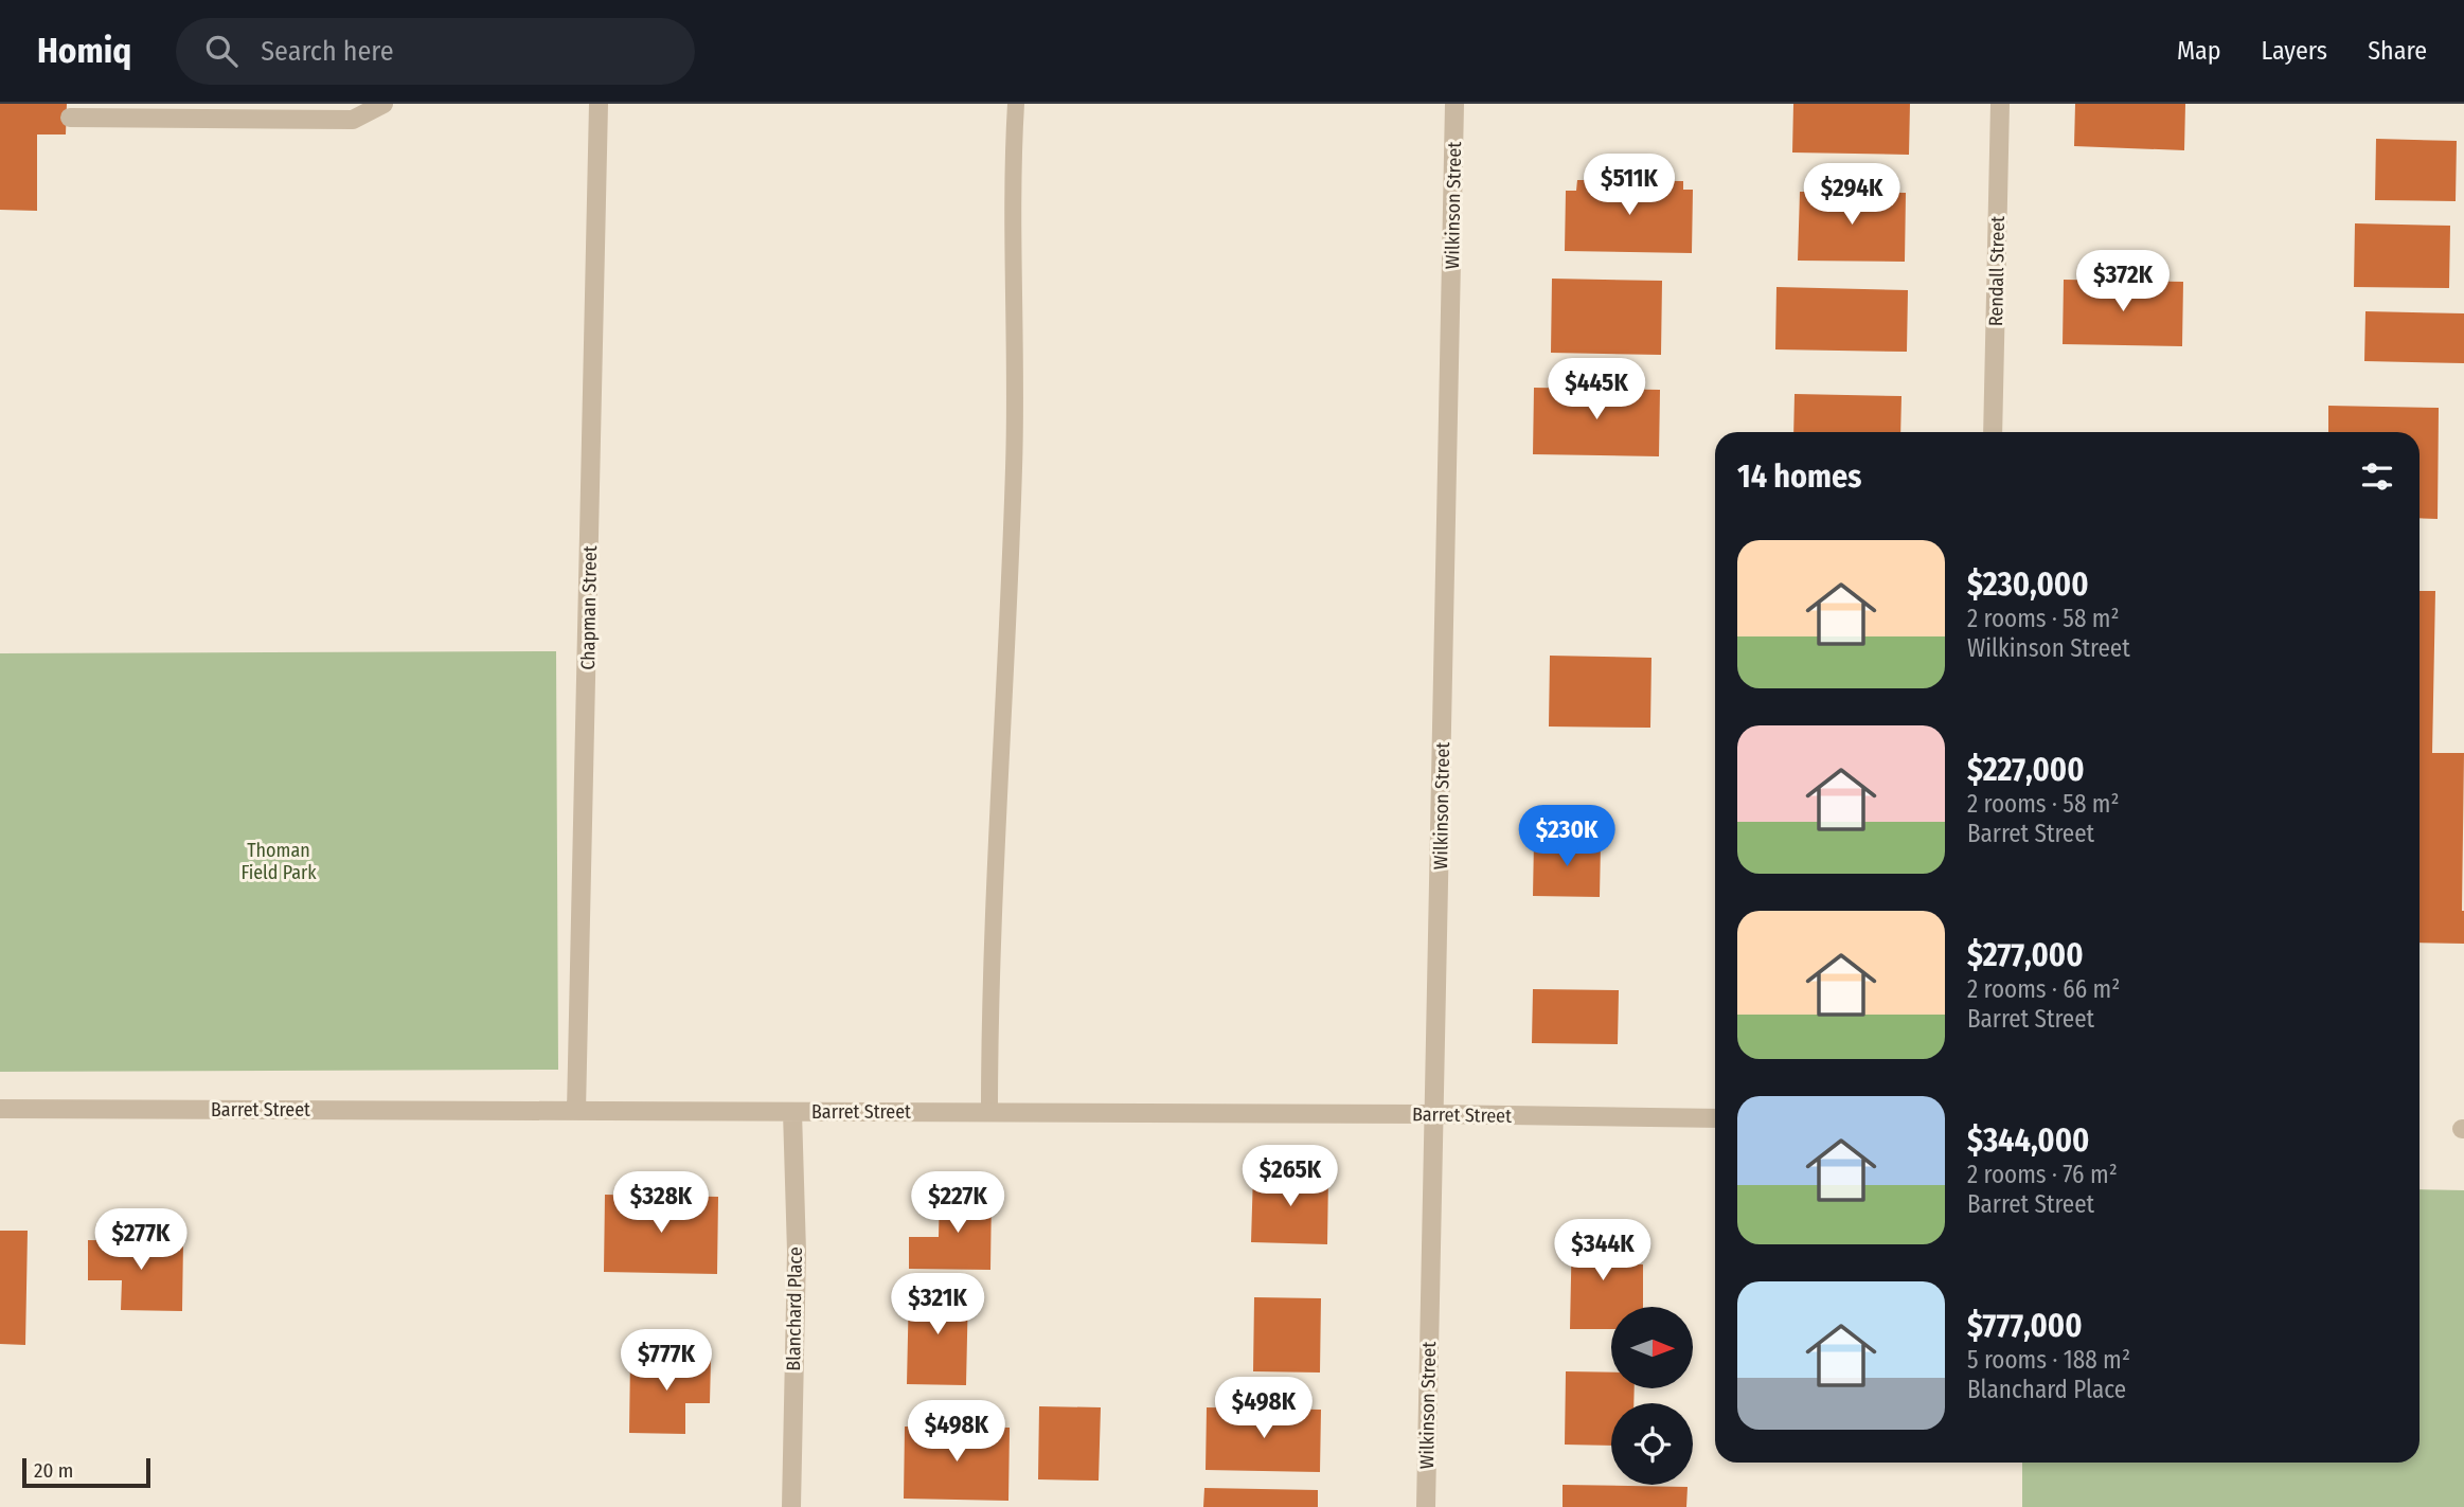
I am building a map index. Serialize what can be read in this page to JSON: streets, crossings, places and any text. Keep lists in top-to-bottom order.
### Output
{
  "streets": {
    "street": [
      "Wilkinson Street",
      "Rendall Street",
      "Chapman Street",
      "Barret Street",
      "Blanchard Place"
    ]
  },
  "crossings": [
    ["Wilkinson Street", "Barret Street"],
    ["Chapman Street", "Barret Street"],
    ["Barret Street", "Blanchard Place"]
  ],
  "parks": ["Thoman Field Park"],
  "scale_bar": "20 m",
  "north": "right",
  "page": {
    "header": "Homiq",
    "search": "Search here",
    "nav": ["Map", "Layers", "Share"],
    "price": [
      "$511K",
      "$294K",
      "$372K",
      "$445K",
      "$230K",
      "$265K",
      "$328K",
      "$227K",
      "$277K",
      "$344K",
      "$321K",
      "$777K",
      "$498K",
      "$498K"
    ],
    "heading": "14 homes",
    "list": [
      {
        "name": "$230,000",
        "note": "2 rooms · 58 m² · Wilkinson Street"
      },
      {
        "name": "$227,000",
        "note": "2 rooms · 58 m² · Barret Street"
      },
      {
        "name": "$277,000",
        "note": "2 rooms · 66 m² · Barret Street"
      },
      {
        "name": "$344,000",
        "note": "2 rooms · 76 m² · Barret Street"
      },
      {
        "name": "$777,000",
        "note": "5 rooms · 188 m² · Blanchard Place"
      }
    ],
    "scale": "20 m"
  }
}
